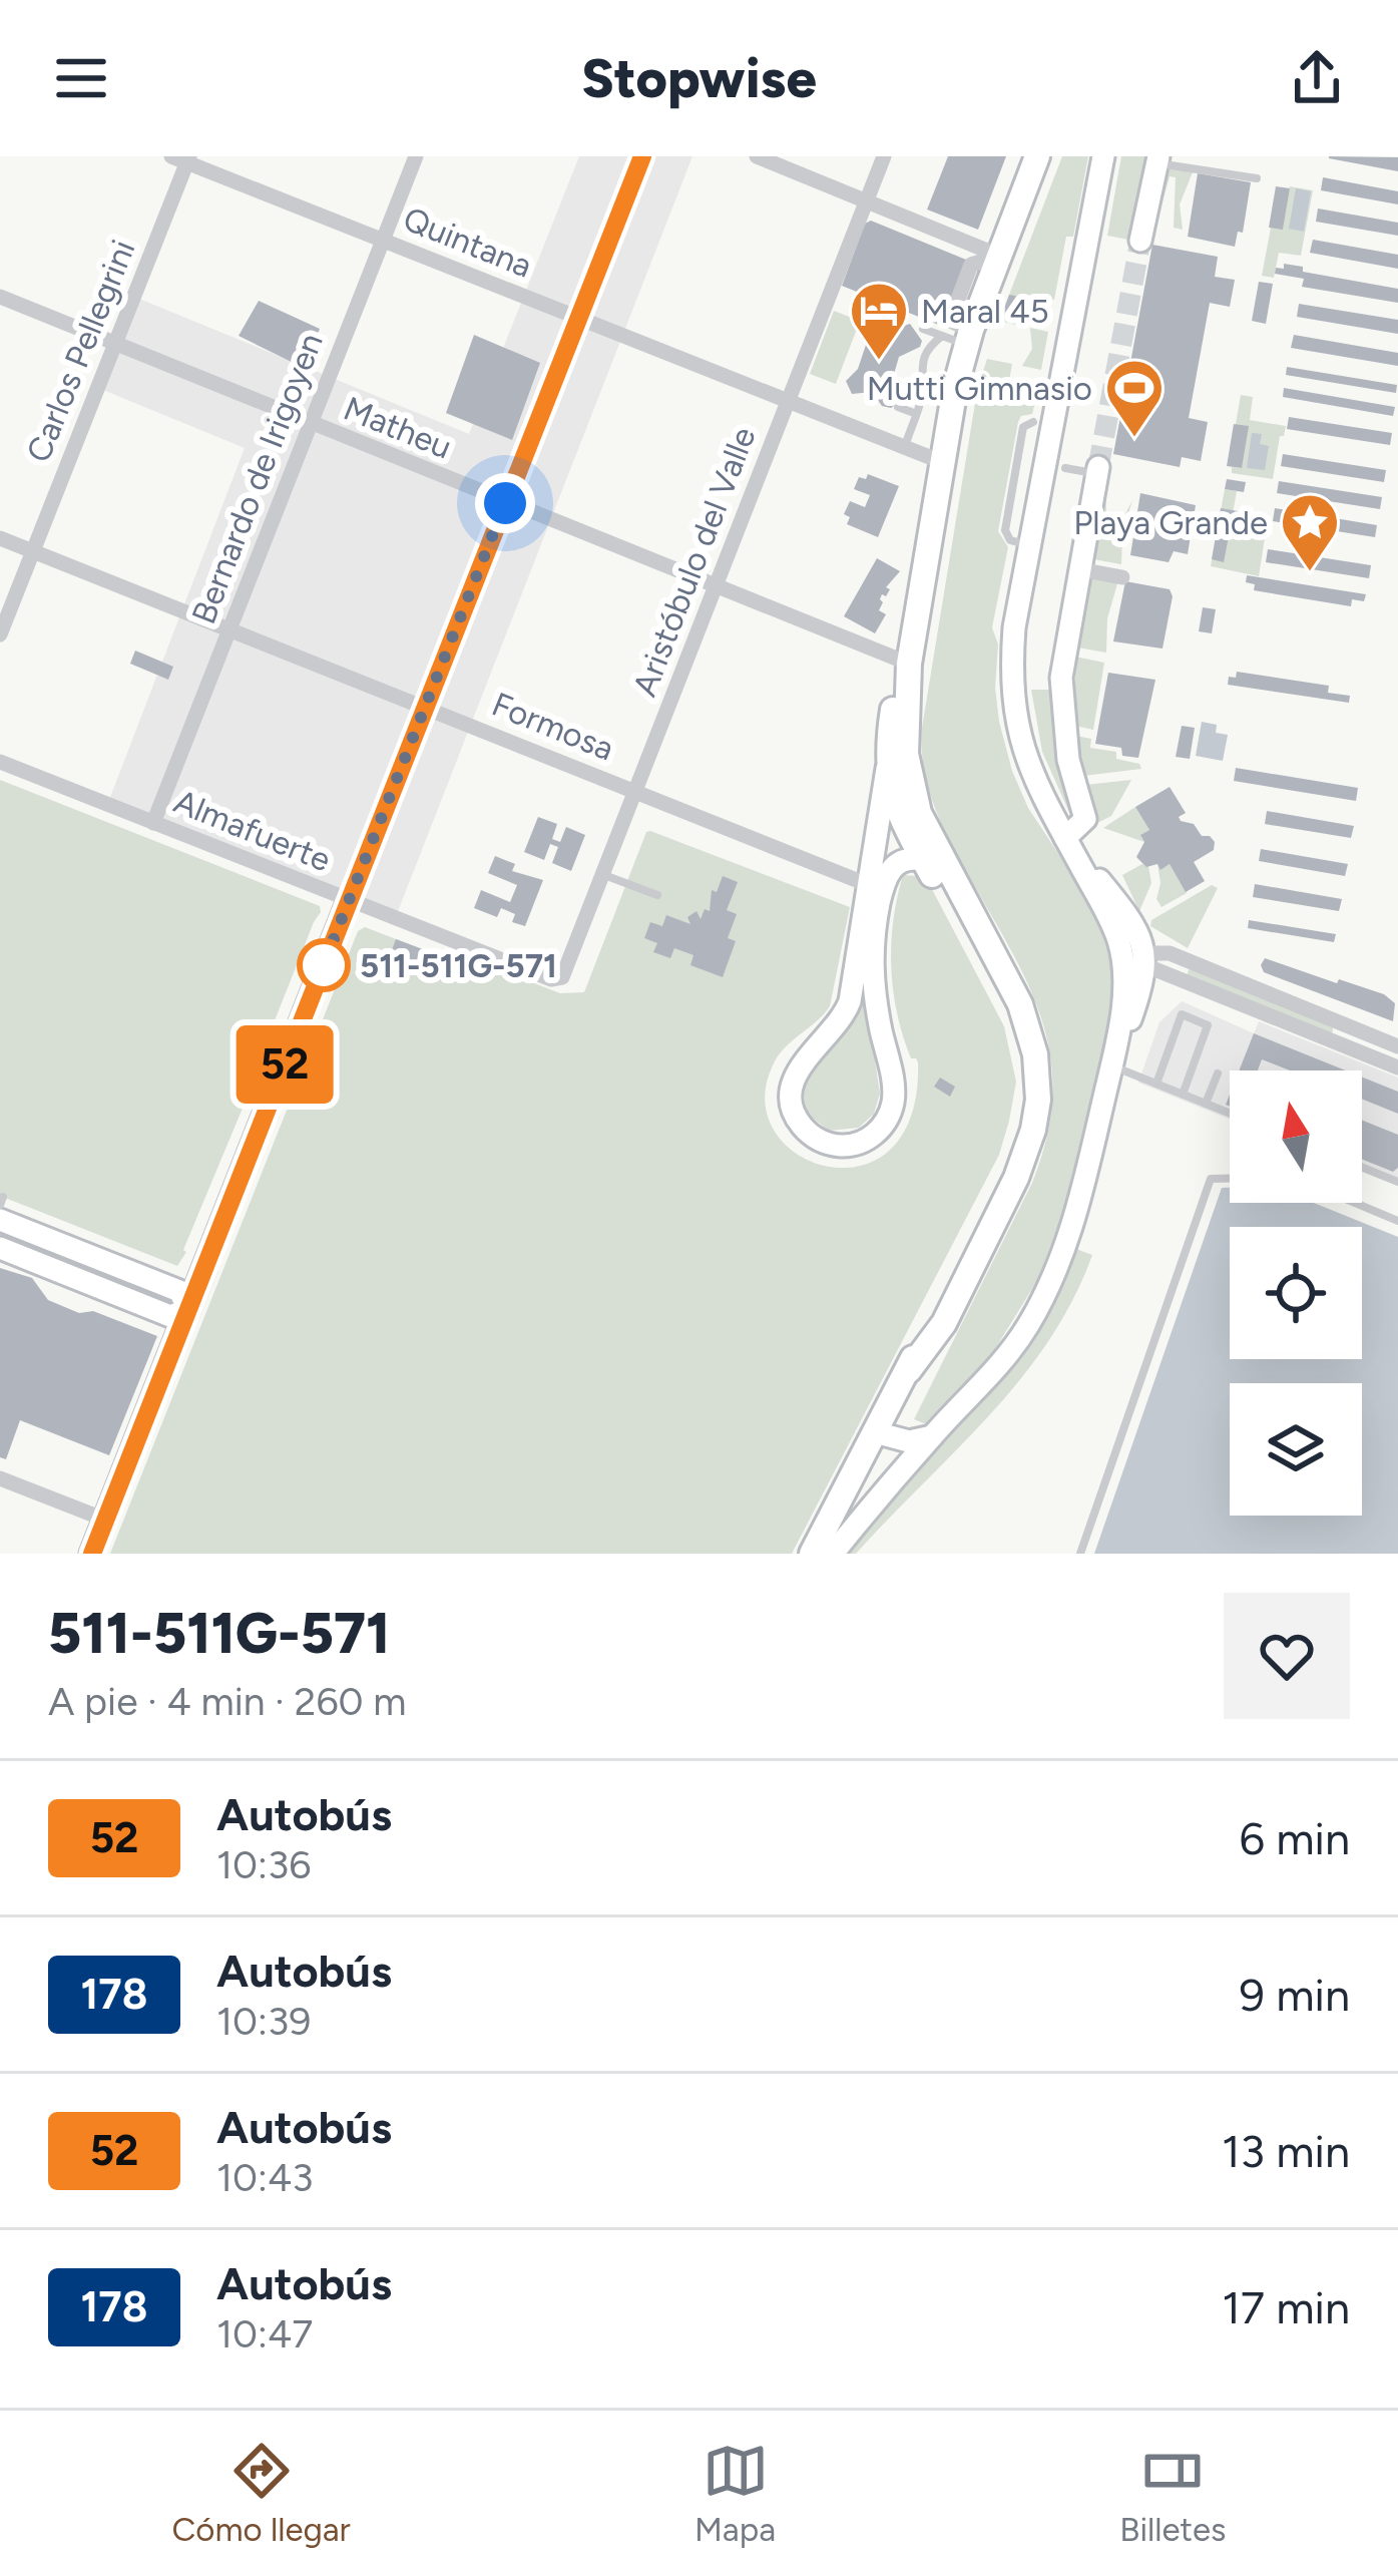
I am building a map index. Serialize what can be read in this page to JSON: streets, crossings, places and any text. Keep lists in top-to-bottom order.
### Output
{
  "streets": {
    "street": [
      "Quintana",
      "Carlos Pellegrini",
      "Matheu",
      "Bernardo de Irigoyen",
      "Aristóbulo del Valle",
      "Formosa",
      "Almafuerte"
    ]
  },
  "crossings": [
    ["Quintana", "Carlos Pellegrini"],
    ["Quintana", "Bernardo de Irigoyen"],
    ["Quintana", "Aristóbulo del Valle"],
    ["Carlos Pellegrini", "Matheu"],
    ["Carlos Pellegrini", "Formosa"],
    ["Matheu", "Bernardo de Irigoyen"],
    ["Matheu", "Aristóbulo del Valle"],
    ["Bernardo de Irigoyen", "Formosa"],
    ["Bernardo de Irigoyen", "Almafuerte"],
    ["Aristóbulo del Valle", "Formosa"],
    ["Aristóbulo del Valle", "Almafuerte"]
  ],
  "places": {
    "hotel": ["Maral 45"],
    "sports": ["Mutti Gimnasio"],
    "place": ["Playa Grande"],
    "other": ["511-511G-571"]
  },
  "lines": ["bus line 52"],
  "north": "top",
  "page": {
    "header": "Stopwise",
    "on_map": "52",
    "heading": ["511-511G-571", "A pie · 4 min · 260 m"],
    "list": [
      {
        "mark": "52",
        "name": "Autobús",
        "note": "10:36",
        "value": "6 min"
      },
      {
        "mark": "178",
        "name": "Autobús",
        "note": "10:39",
        "value": "9 min"
      },
      {
        "mark": "52",
        "name": "Autobús",
        "note": "10:43",
        "value": "13 min"
      },
      {
        "mark": "178",
        "name": "Autobús",
        "note": "10:47",
        "value": "17 min"
      }
    ],
    "tabs": ["Cómo llegar", "Mapa", "Billetes"]
  }
}
